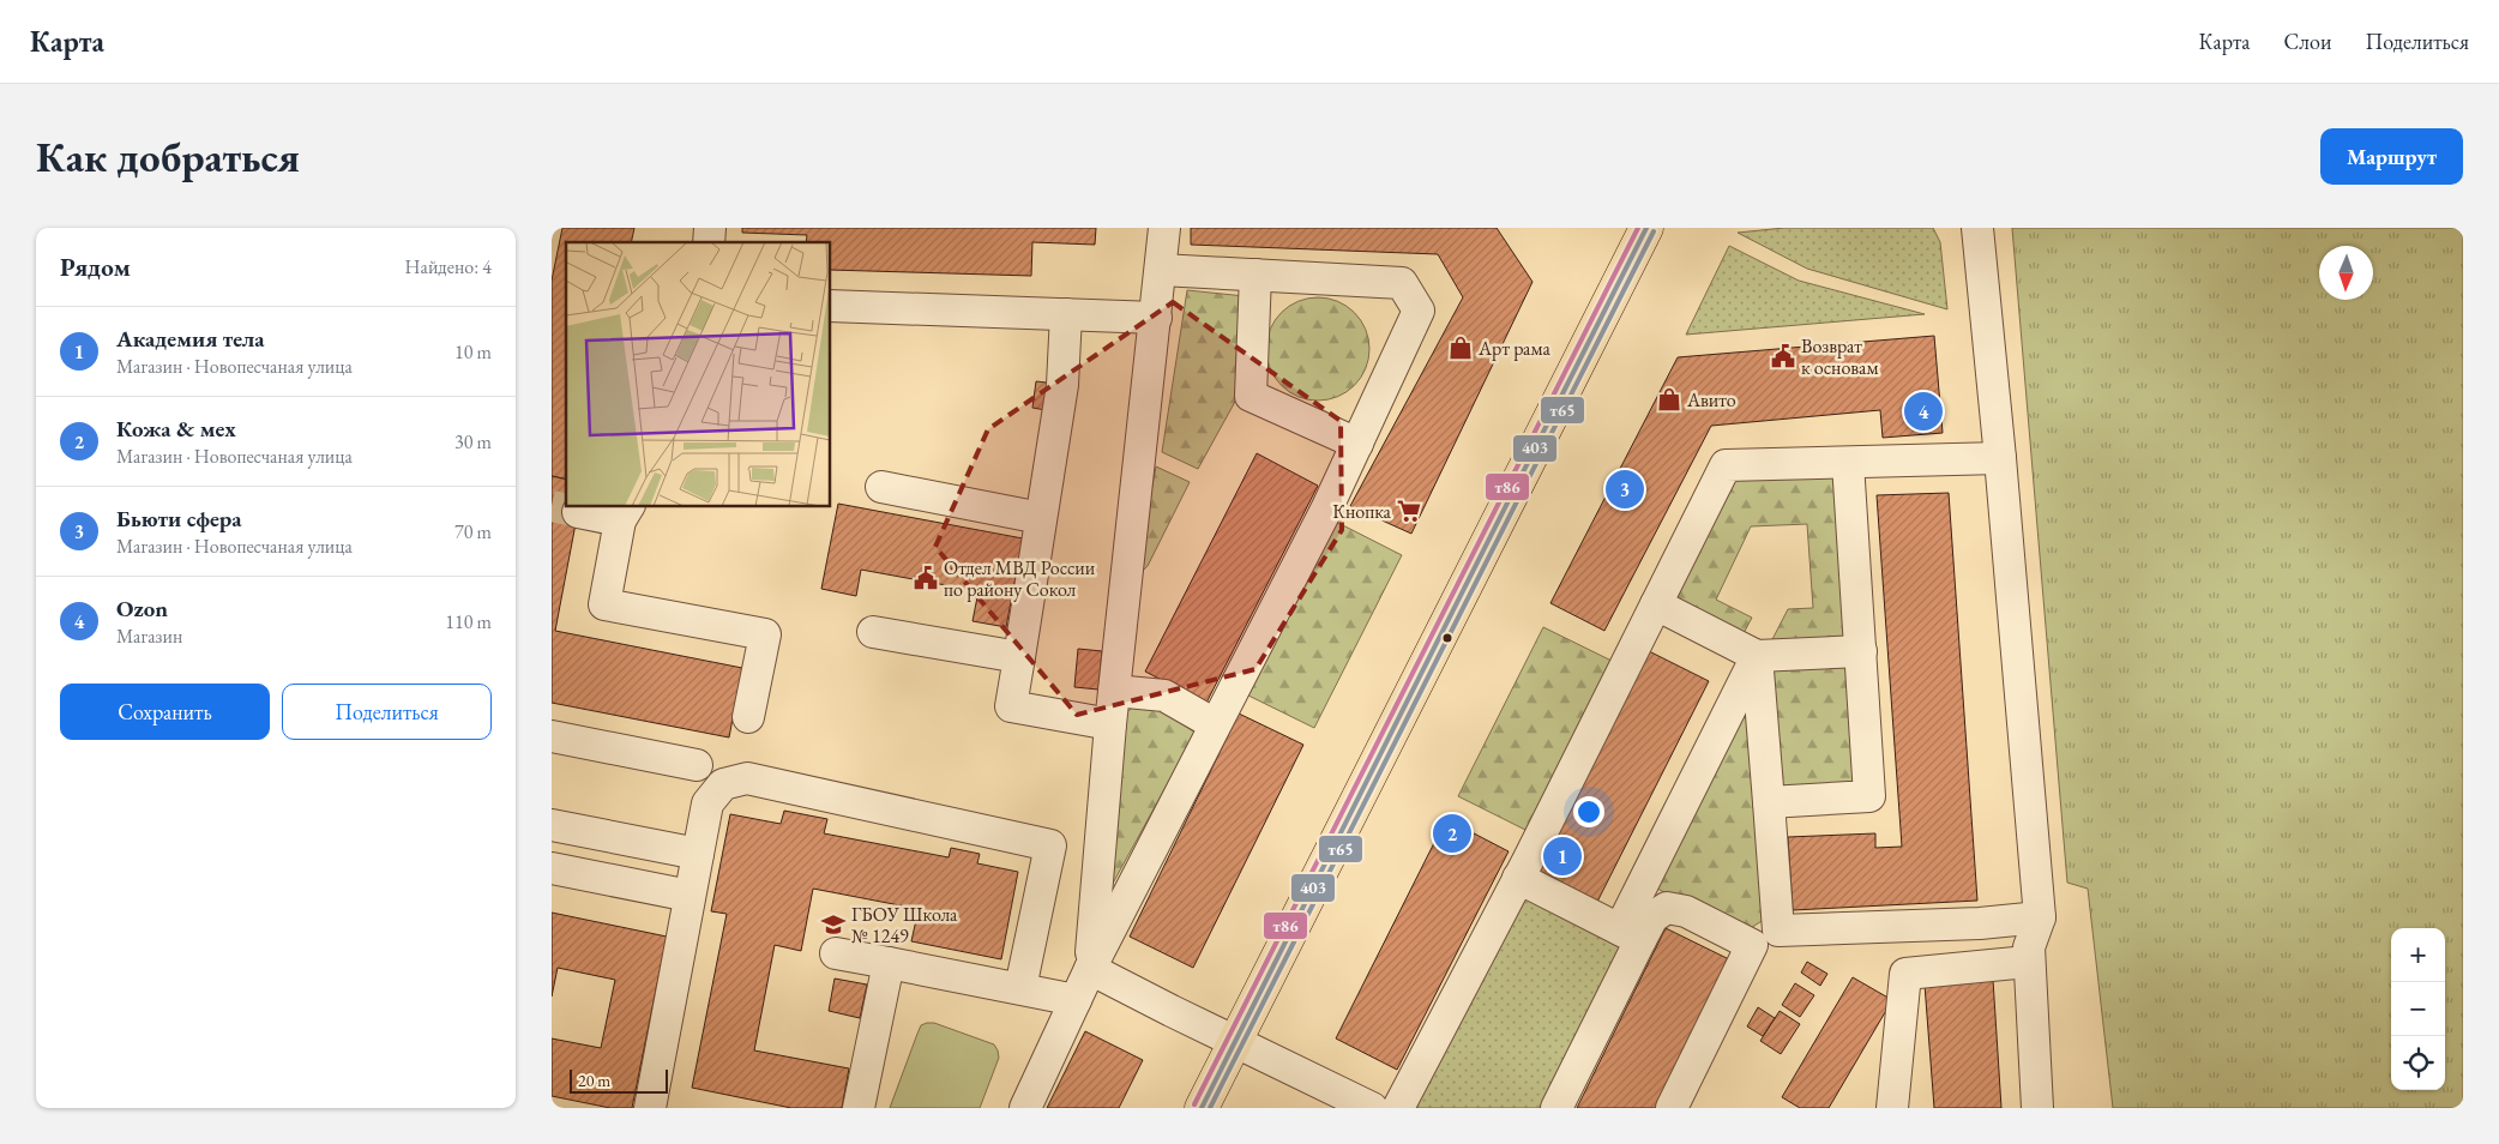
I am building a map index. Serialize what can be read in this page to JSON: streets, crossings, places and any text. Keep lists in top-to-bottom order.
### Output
{
  "places": {
    "shop": ["Арт рама", "Авито"],
    "public building": ["Возврат к основам", "Отдел МВД России по району Сокол"],
    "supermarket": ["Кнопка"],
    "school or university": ["ГБОУ Школа № 1249"]
  },
  "lines": ["transit line 403", "transit line т86", "transit line т65"],
  "scale_bar": "20 m",
  "north": "bottom",
  "page": {
    "header": "Карта",
    "nav": ["Карта", "Слои", "Поделиться"],
    "buttons": [
      "Маршрут",
      ["Сохранить", "Поделиться"]
    ],
    "title": "Как добраться",
    "heading": ["Рядом", "Найдено: 4"],
    "list": [
      {
        "mark": "1",
        "name": "Академия тела",
        "note": "Магазин · Новопесчаная улица",
        "value": "10 m"
      },
      {
        "mark": "2",
        "name": "Кожа & мех",
        "note": "Магазин · Новопесчаная улица",
        "value": "30 m"
      },
      {
        "mark": "3",
        "name": "Бьюти сфера",
        "note": "Магазин · Новопесчаная улица",
        "value": "70 m"
      },
      {
        "mark": "4",
        "name": "Ozon",
        "note": "Магазин",
        "value": "110 m"
      }
    ],
    "pins": [
      "4",
      "3",
      "2",
      "1"
    ],
    "map_buttons": ["+", "−"],
    "scale": "20 m"
  }
}
